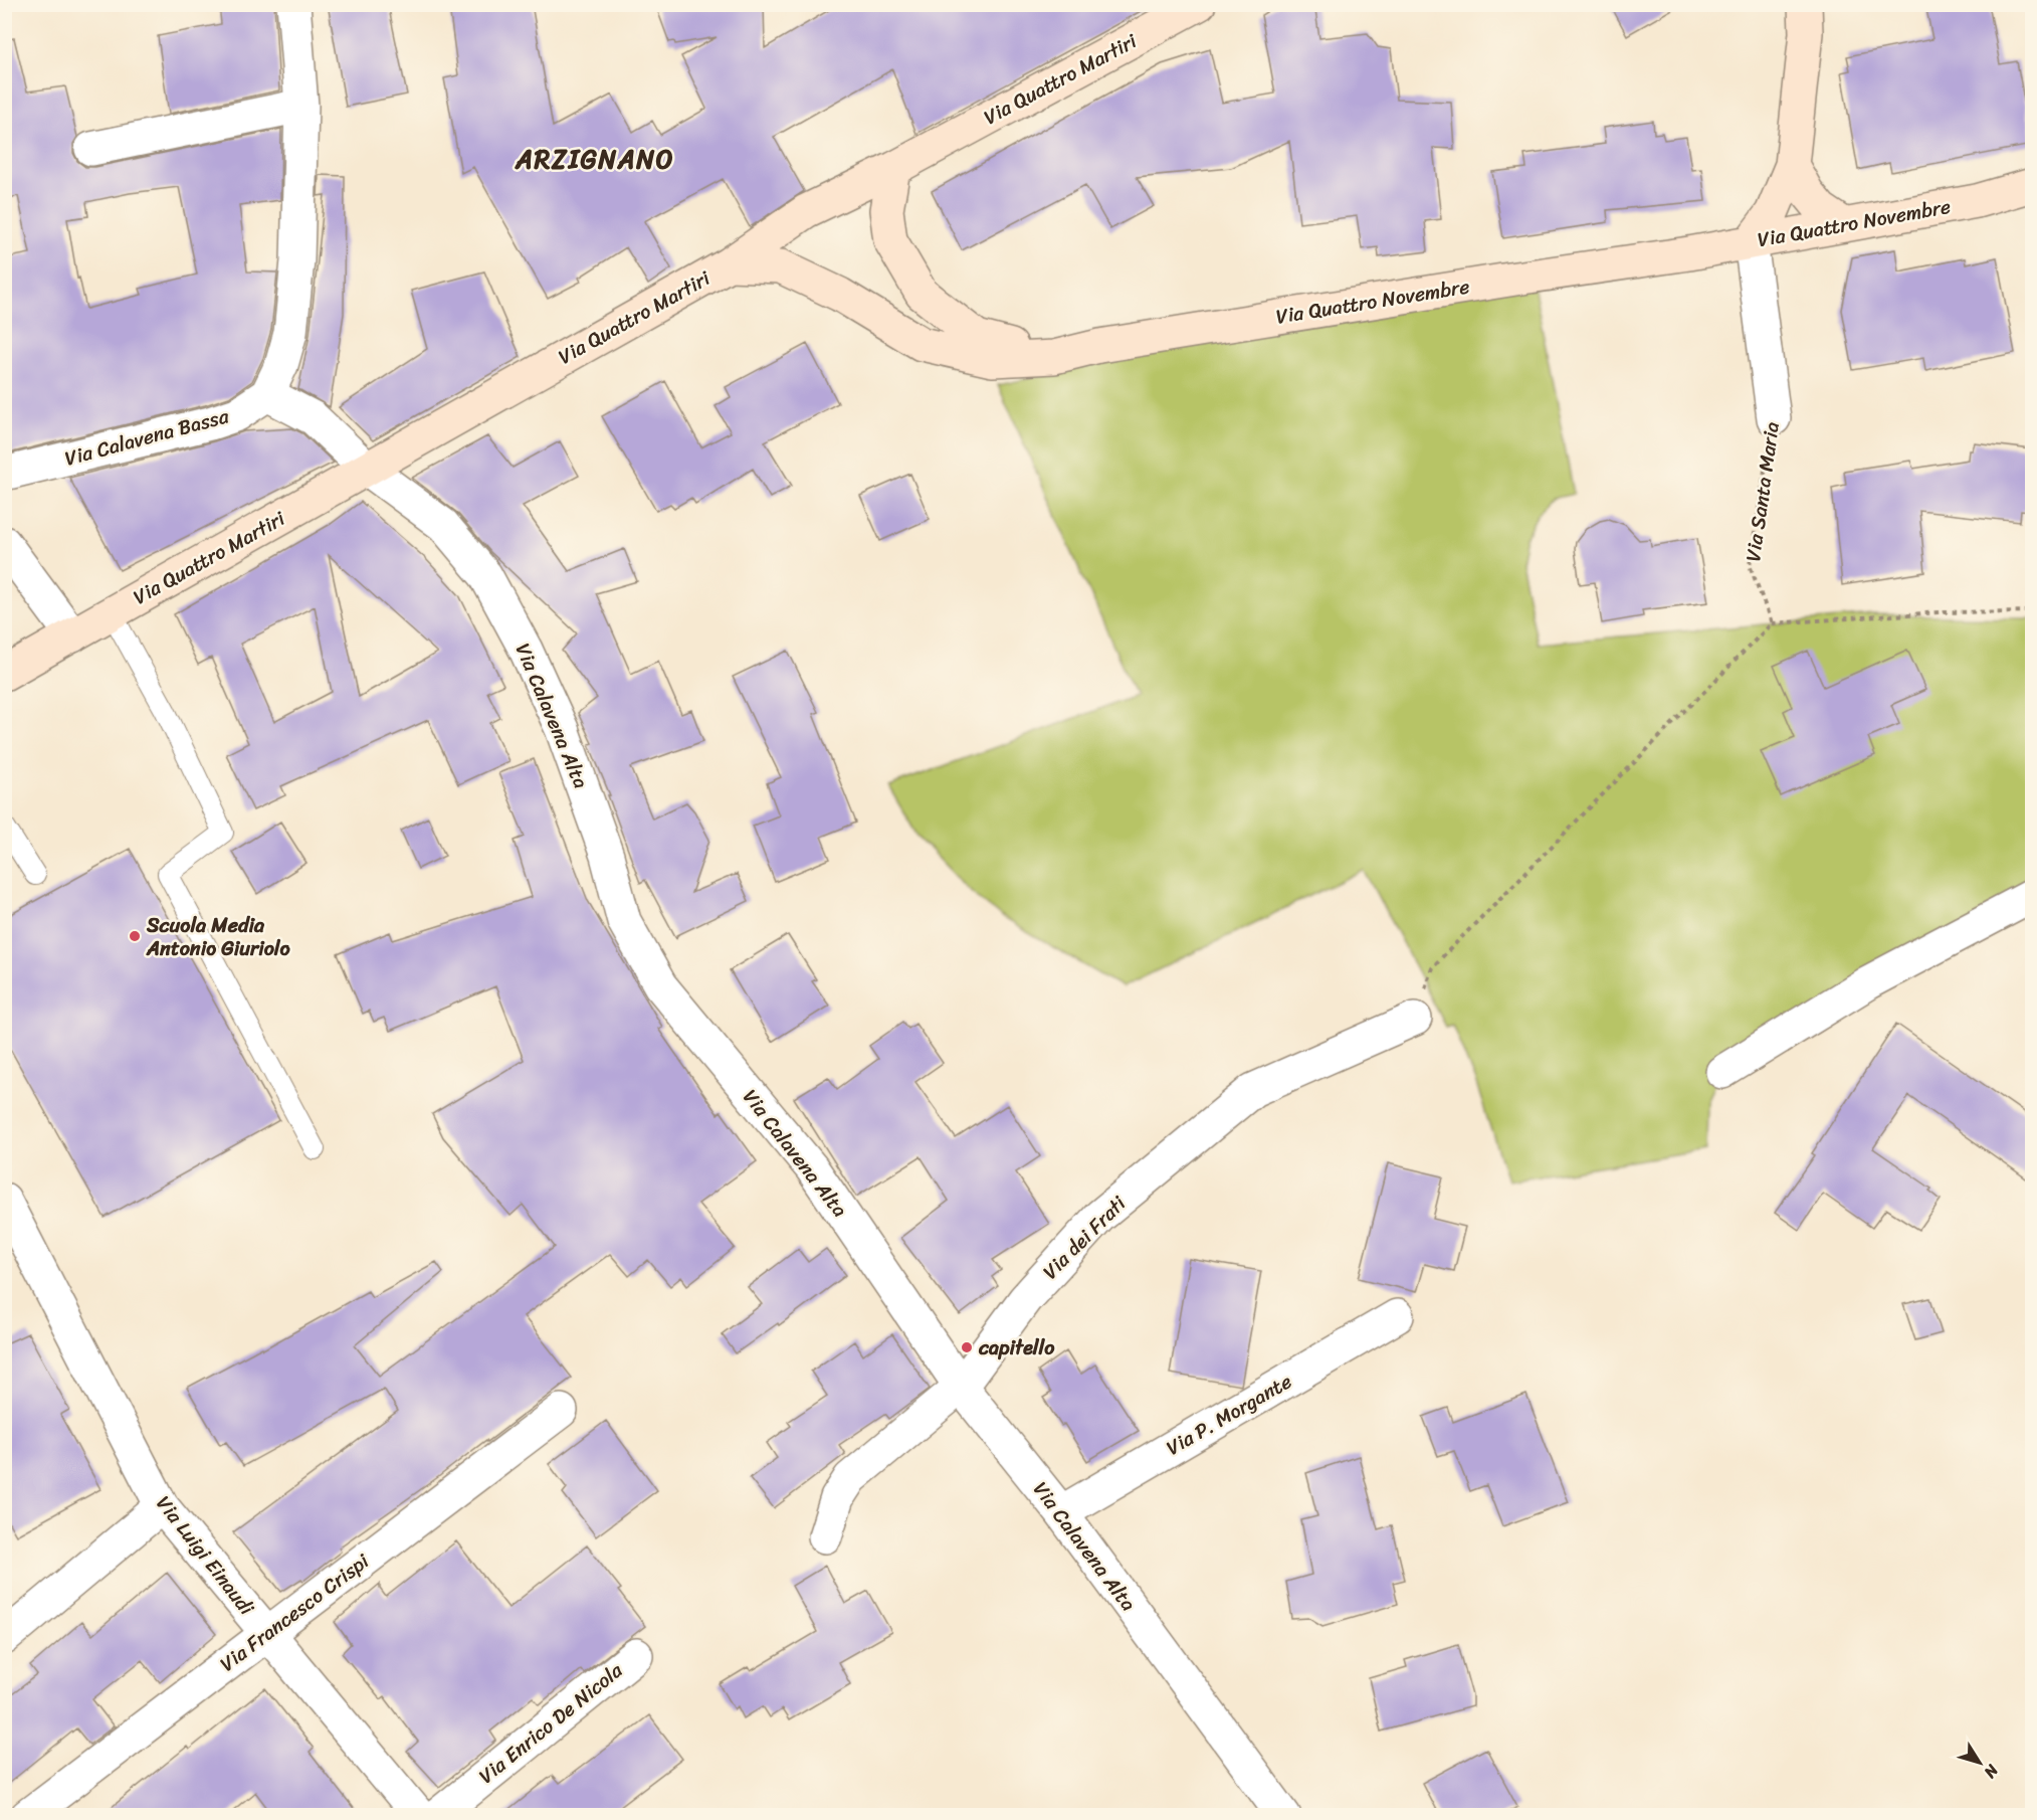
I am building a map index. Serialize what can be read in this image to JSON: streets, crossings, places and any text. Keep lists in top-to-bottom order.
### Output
{
  "streets": {
    "street": [
      "Via Quattro Martiri",
      "Via Quattro Novembre",
      "Via Calavena Bassa",
      "Via Santa Maria",
      "Via Calavena Alta",
      "Via dei Frati",
      "Via P. Morgante",
      "Via Luigi Einaudi",
      "Via Francesco Crispi",
      "Via Enrico De Nicola"
    ]
  },
  "crossings": [
    ["Via Quattro Martiri", "Via Quattro Novembre"],
    ["Via Quattro Martiri", "Via Calavena Alta"],
    ["Via Quattro Novembre", "Via Santa Maria"],
    ["Via Calavena Alta", "Via dei Frati"],
    ["Via Calavena Alta", "Via P. Morgante"],
    ["Via Luigi Einaudi", "Via Francesco Crispi"]
  ],
  "districts": ["ARZIGNANO"],
  "places": ["Scuola Media Antonio Giuriolo", "capitello"],
  "north": "bottom right"
}
